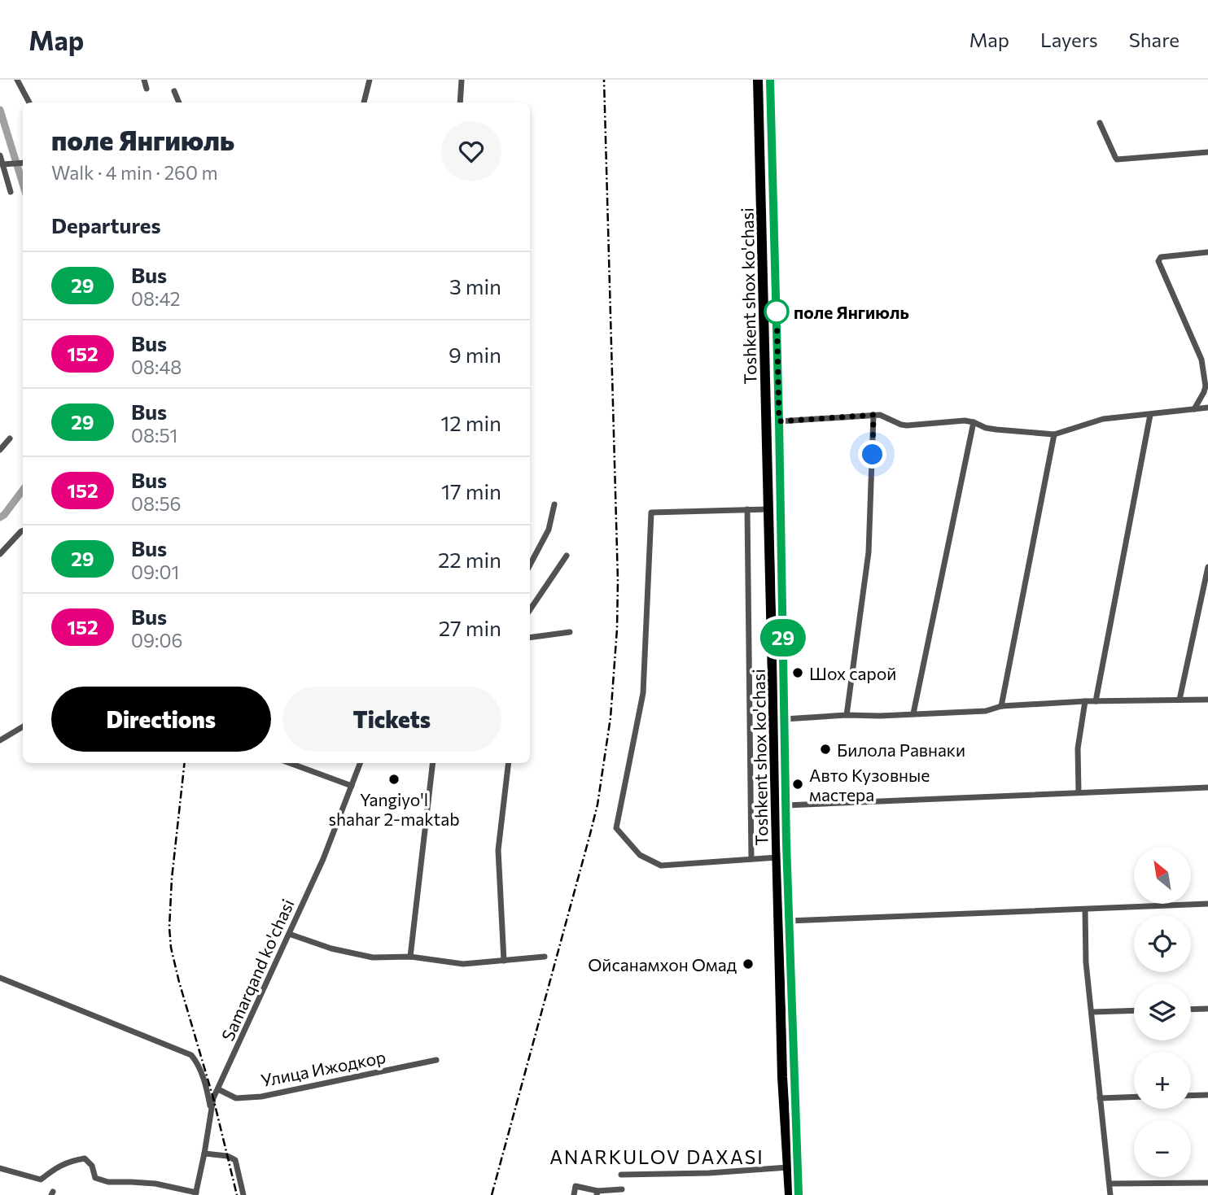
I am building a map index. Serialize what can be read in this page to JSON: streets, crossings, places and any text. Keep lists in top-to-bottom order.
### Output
{
  "streets": {
    "main road": ["Toshkent shox ko'chasi"],
    "street": ["Samarqand ko'chasi", "Улица Ижодкор"]
  },
  "crossings": [
    ["Samarqand ko'chasi", "Улица Ижодкор"]
  ],
  "districts": ["ANARKULOV DAXASI"],
  "places": [
    "поле Янгиюль",
    "Шох сарой",
    "Билола Равнаки",
    "Yangiyo'l shahar 2-maktab",
    "Авто Кузовные мастера",
    "Ойсанамхон Омад"
  ],
  "lines": ["bus line 29"],
  "north": "top left",
  "page": {
    "header": "Map",
    "nav": ["Map", "Layers", "Share"],
    "on_map": "29",
    "heading": [
      ["поле Янгиюль", "Walk · 4 min · 260 m"],
      "Departures"
    ],
    "list": [
      {
        "mark": "29",
        "name": "Bus",
        "note": "08:42",
        "value": "3 min"
      },
      {
        "mark": "152",
        "name": "Bus",
        "note": "08:48",
        "value": "9 min"
      },
      {
        "mark": "29",
        "name": "Bus",
        "note": "08:51",
        "value": "12 min"
      },
      {
        "mark": "152",
        "name": "Bus",
        "note": "08:56",
        "value": "17 min"
      },
      {
        "mark": "29",
        "name": "Bus",
        "note": "09:01",
        "value": "22 min"
      },
      {
        "mark": "152",
        "name": "Bus",
        "note": "09:06",
        "value": "27 min"
      }
    ],
    "buttons": ["Directions", "Tickets"],
    "map_buttons": ["+", "−"]
  }
}
